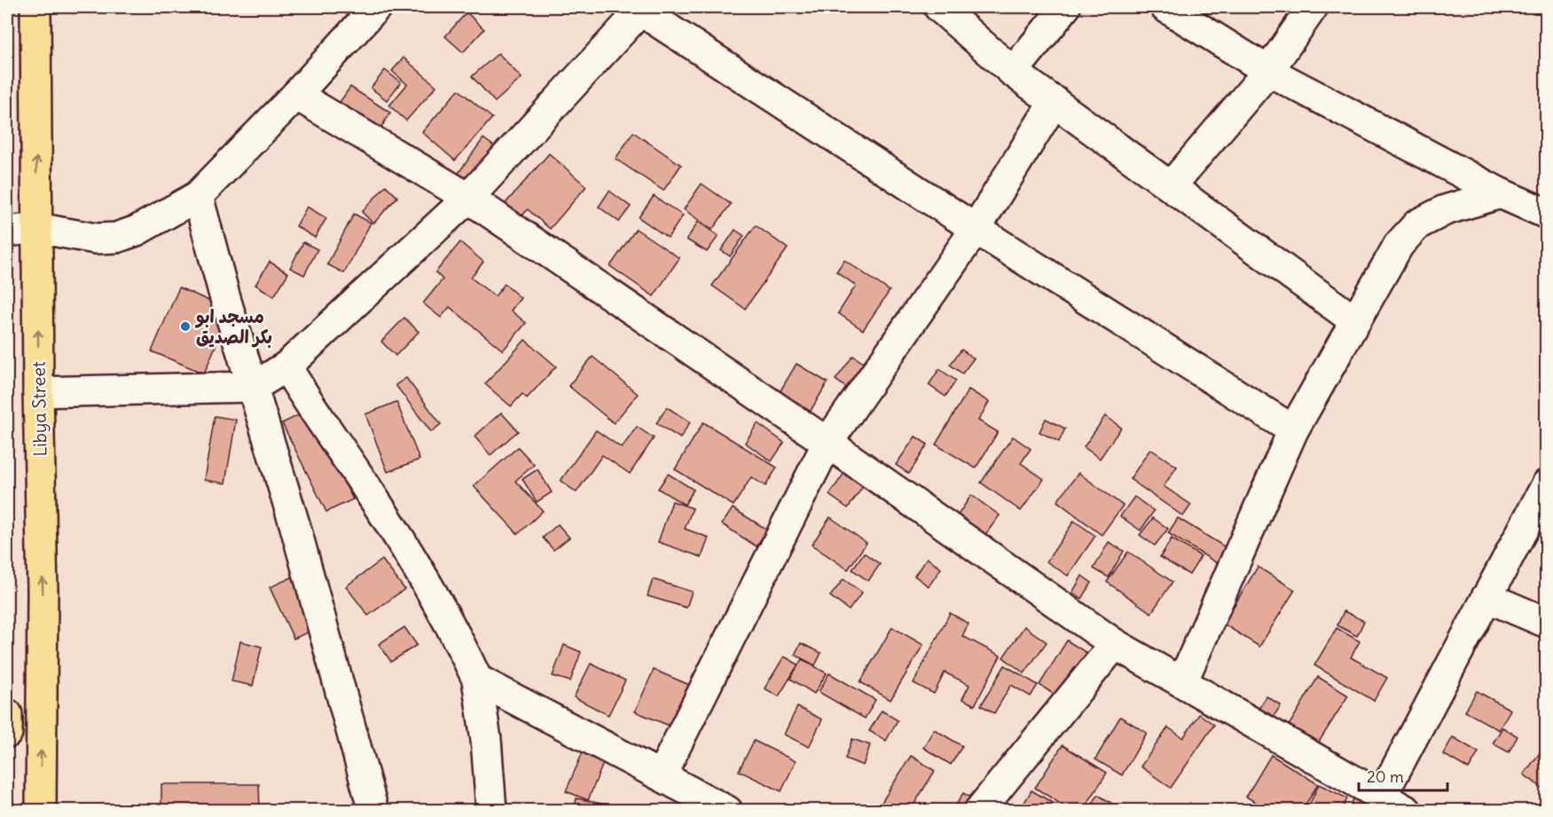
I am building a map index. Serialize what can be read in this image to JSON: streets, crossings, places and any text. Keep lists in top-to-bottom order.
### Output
{
  "streets": {
    "main road": ["Libya Street"]
  },
  "one_way": ["Libya Street"],
  "places": ["مسجد ابو بكر الصديق"],
  "scale_bar": "20 m"
}
